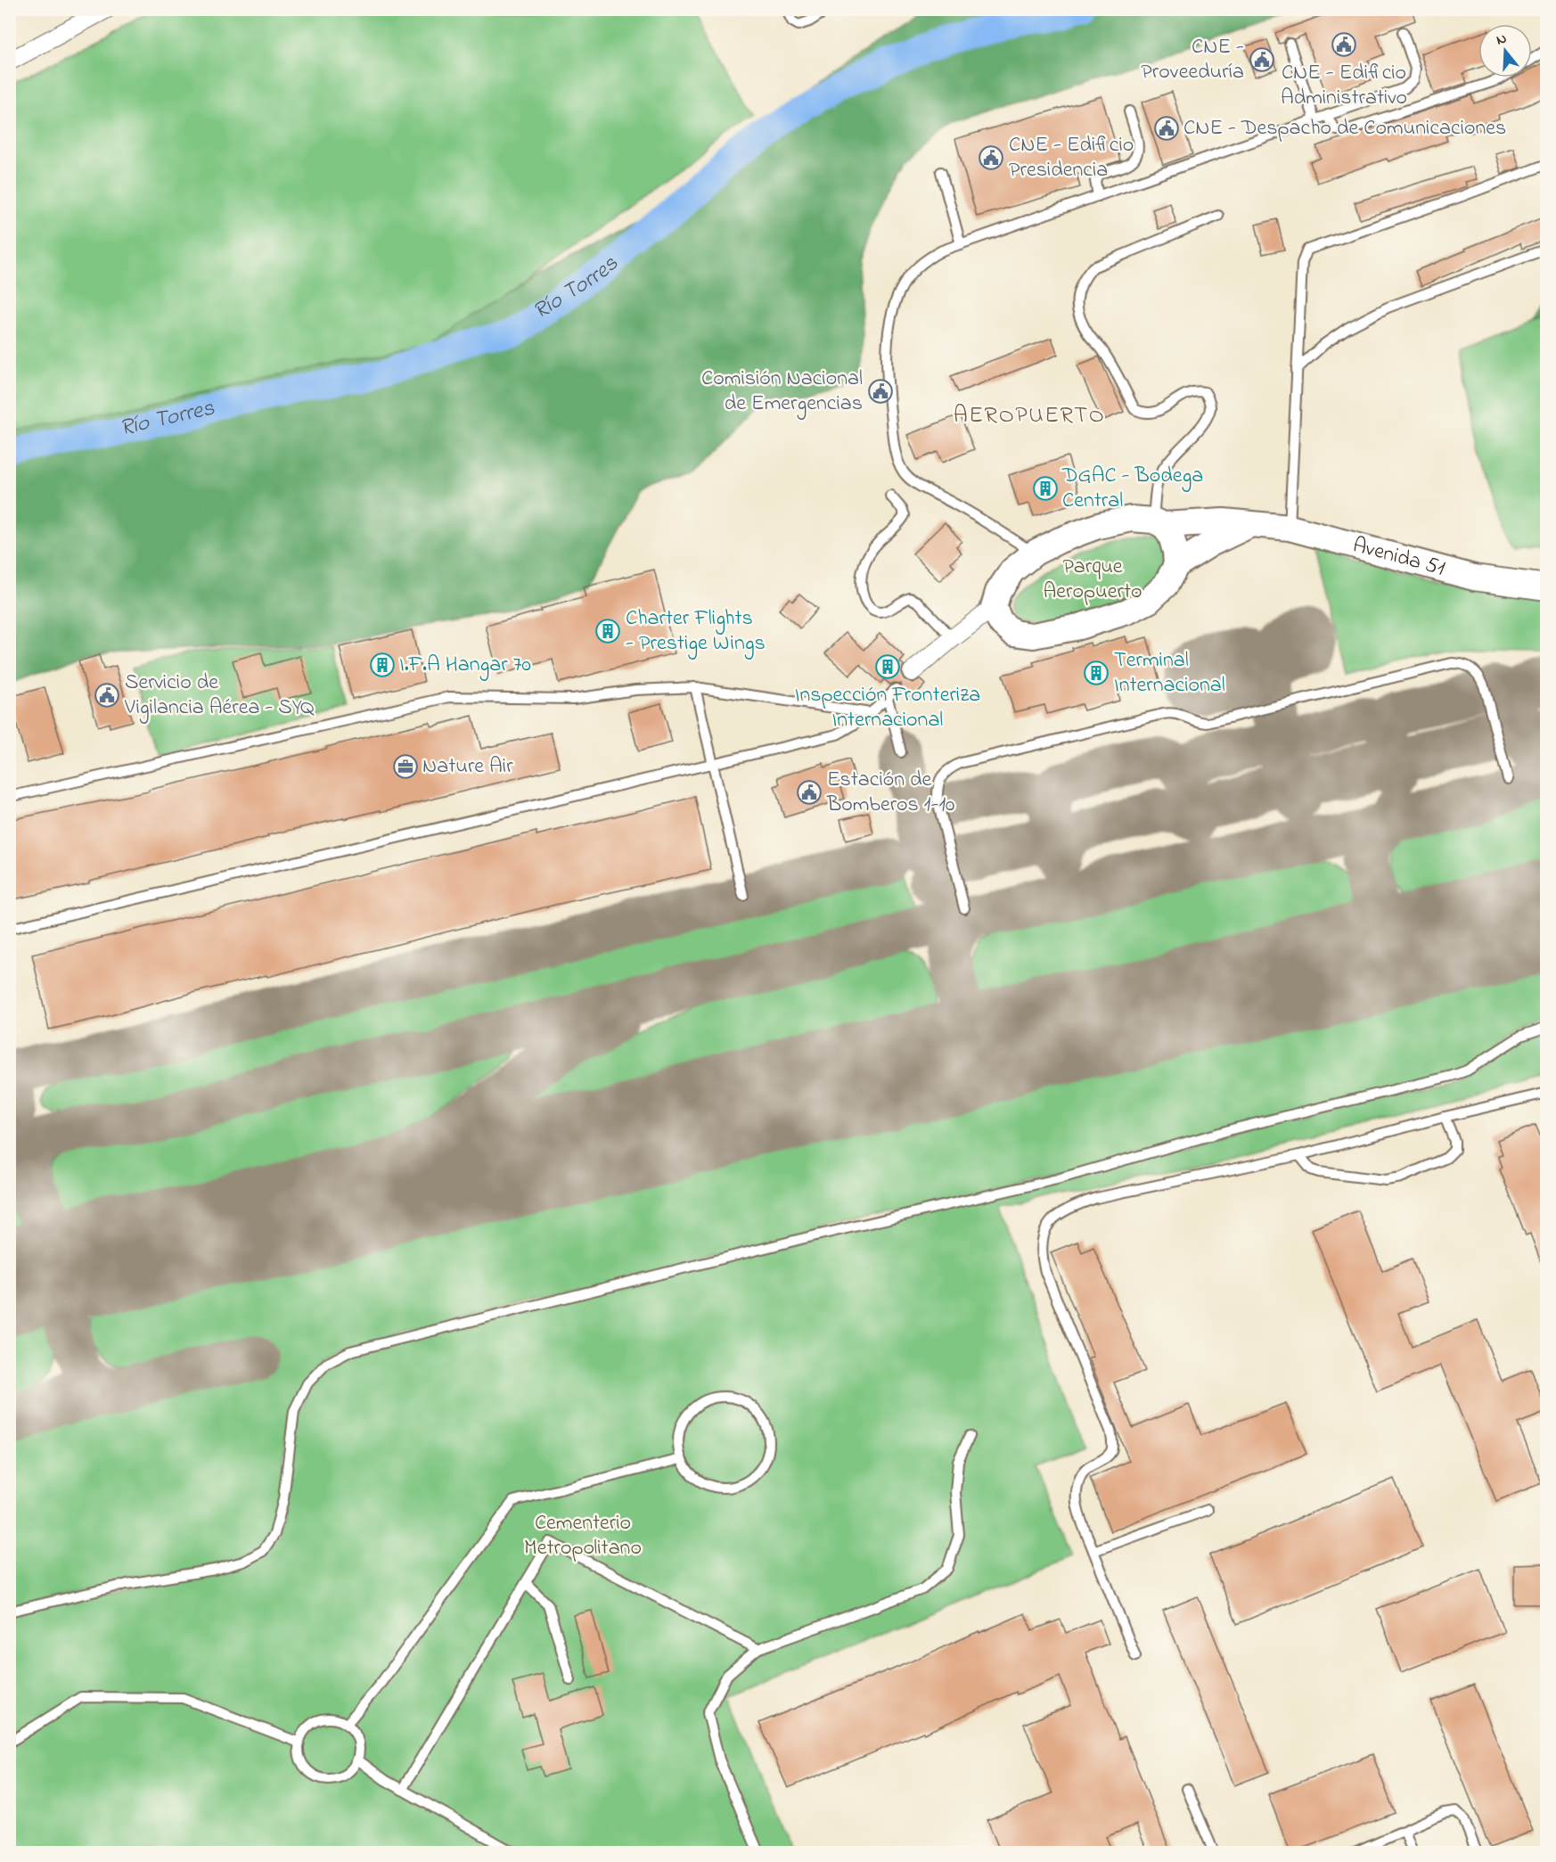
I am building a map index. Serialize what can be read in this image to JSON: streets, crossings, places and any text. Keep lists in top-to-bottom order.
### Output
{
  "streets": {
    "main road": ["Avenida 51"]
  },
  "districts": ["AEROPUERTO"],
  "water": ["Río Torres"],
  "parks": ["Parque Aeropuerto", "Cementerio Metropolitano"],
  "places": {
    "public building": [
      "CNE - Edificio Administrativo",
      "CNE - Proveeduría",
      "CNE - Despacho de Comunicaciones",
      "CNE - Edificio Presidencia",
      "Comisión Nacional de Emergencias",
      "Servicio de Vigilancia Aérea - SYQ",
      "Estación de Bomberos 1-10"
    ],
    "building": [
      "DGAC - Bodega Central",
      "Charter Flights - Prestige Wings",
      "I.F.A Hangar 70",
      "Inspección Fronteriza Internacional",
      "Terminal Internacional"
    ],
    "office": ["Nature Air"]
  },
  "north": "top"
}
